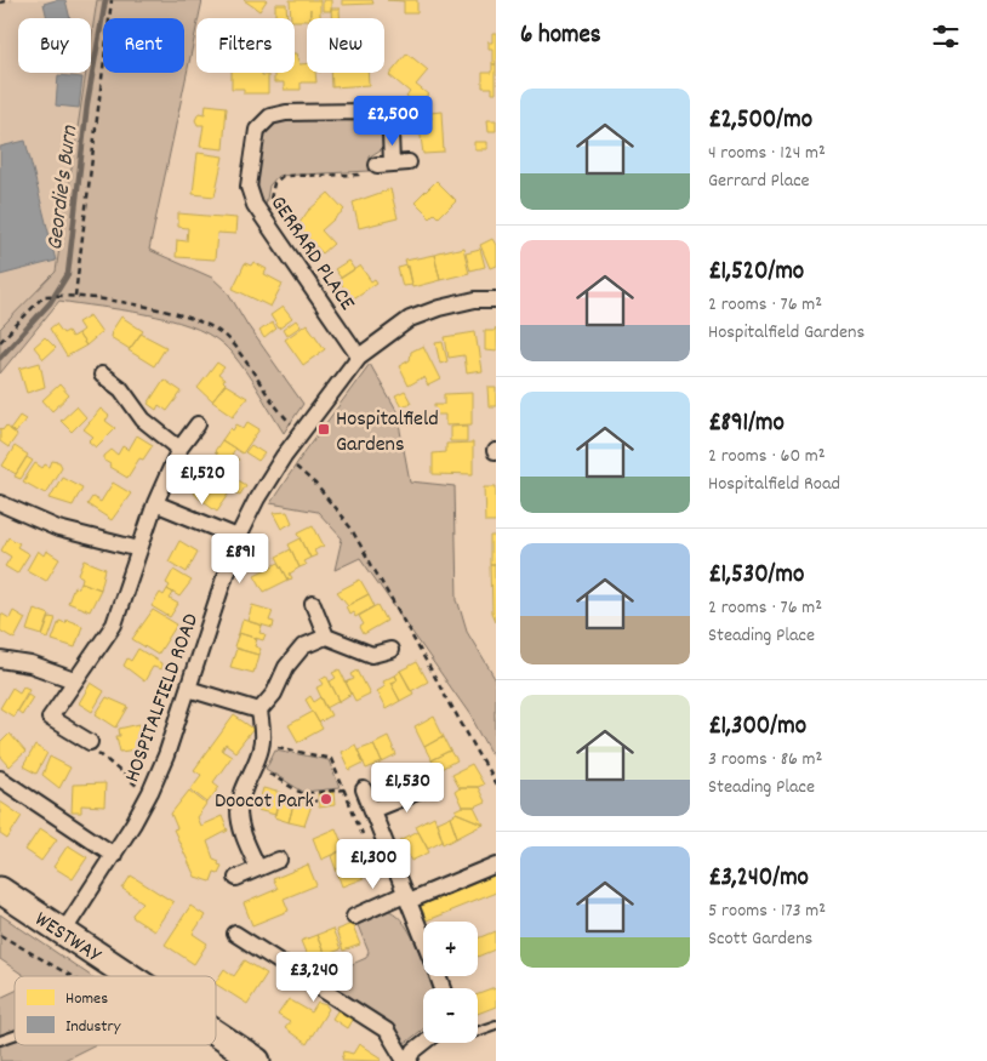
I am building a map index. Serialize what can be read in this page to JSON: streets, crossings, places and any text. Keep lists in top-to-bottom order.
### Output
{
  "streets": {
    "main road": ["WESTWAY"],
    "street": ["GERRARD PLACE", "HOSPITALFIELD ROAD"]
  },
  "crossings": [
    ["GERRARD PLACE", "HOSPITALFIELD ROAD"],
    ["HOSPITALFIELD ROAD", "WESTWAY"]
  ],
  "water": ["Geordie's Burn"],
  "places": {
    "transit": ["Hospitalfield Gardens"],
    "other": ["Doocot Park"]
  },
  "legend": ["Homes", "Industry"],
  "page": {
    "heading": "6 homes",
    "chip": [
      "Buy",
      "Rent",
      "Filters",
      "New"
    ],
    "list": [
      {
        "name": "£2,500/mo",
        "note": "4 rooms · 124 m² · Gerrard Place"
      },
      {
        "name": "£1,520/mo",
        "note": "2 rooms · 76 m² · Hospitalfield Gardens"
      },
      {
        "name": "£891/mo",
        "note": "2 rooms · 60 m² · Hospitalfield Road"
      },
      {
        "name": "£1,530/mo",
        "note": "2 rooms · 76 m² · Steading Place"
      },
      {
        "name": "£1,300/mo",
        "note": "3 rooms · 86 m² · Steading Place"
      },
      {
        "name": "£3,240/mo",
        "note": "5 rooms · 173 m² · Scott Gardens"
      }
    ],
    "price": [
      "£2,500",
      "£1,520",
      "£891",
      "£1,530",
      "£1,300",
      "£3,240"
    ],
    "map_buttons": ["+", "−"]
  }
}
